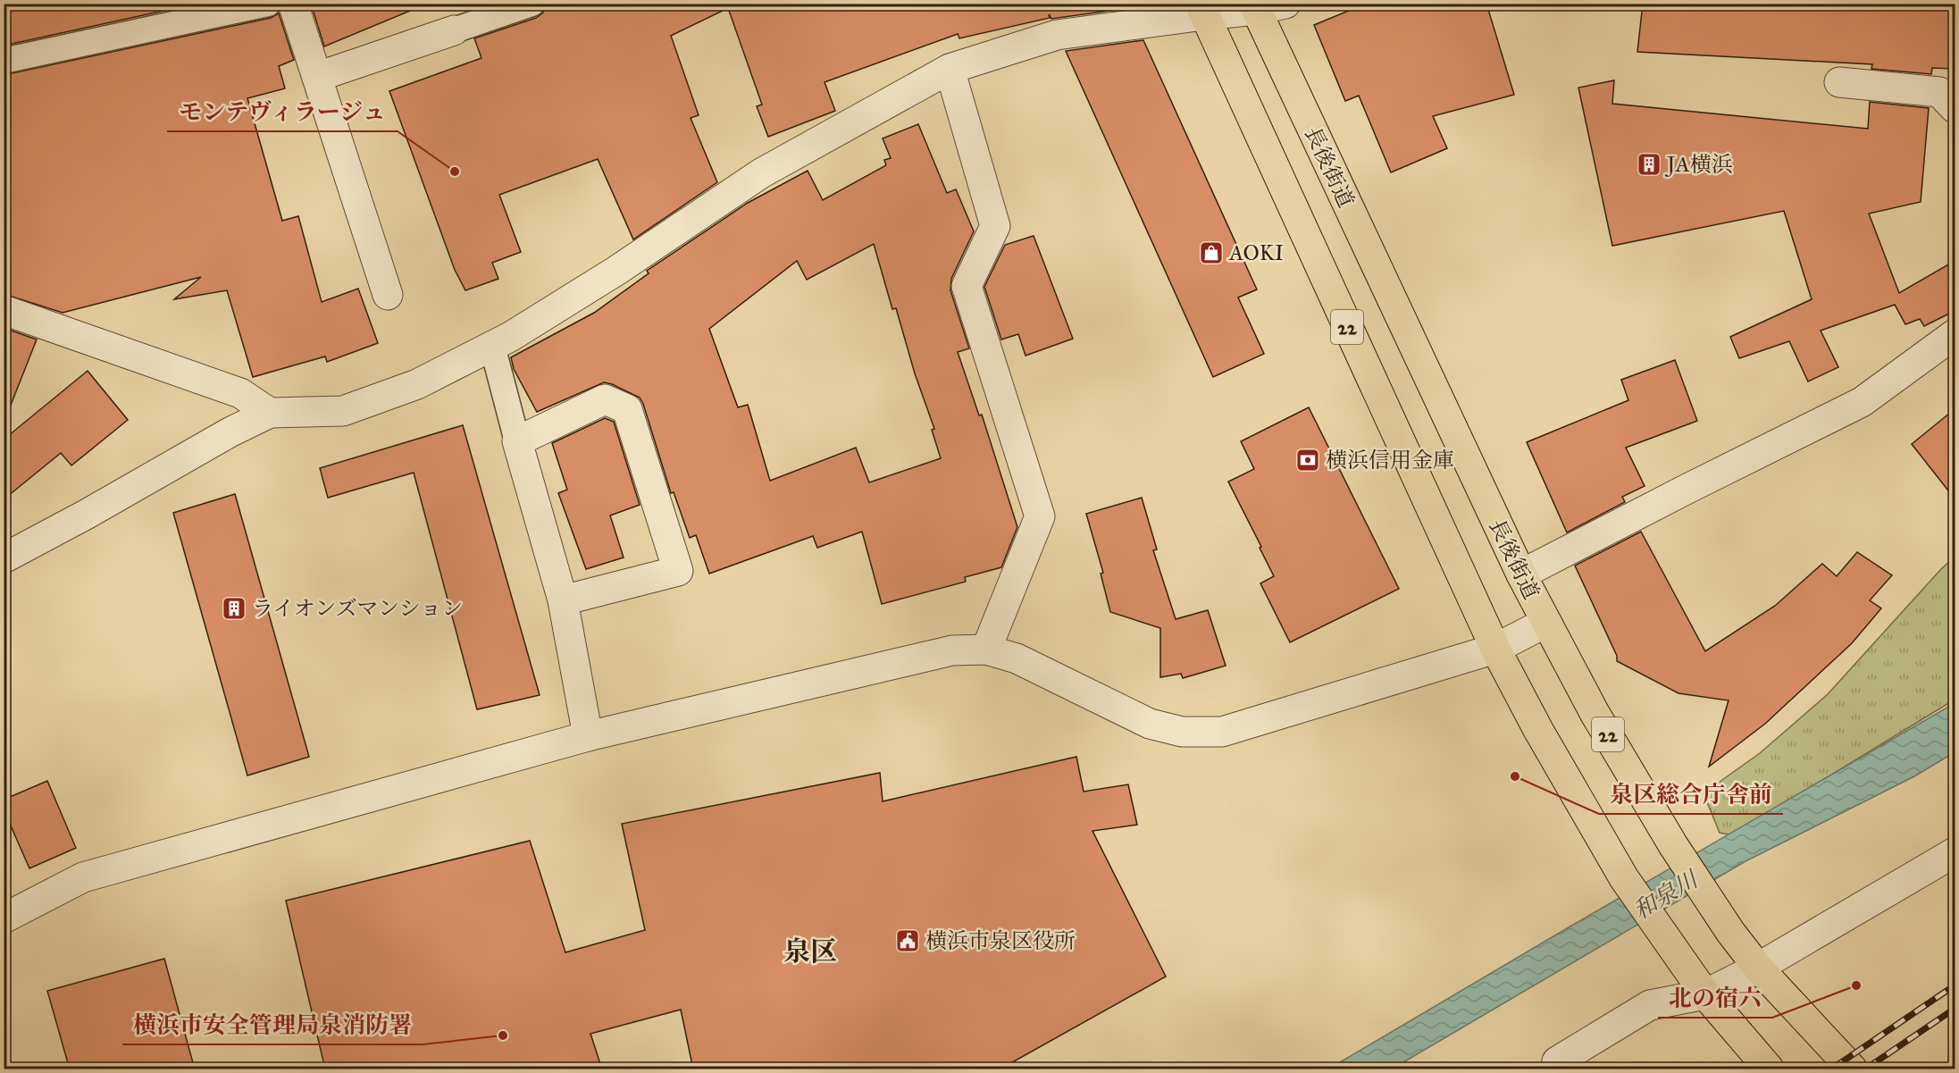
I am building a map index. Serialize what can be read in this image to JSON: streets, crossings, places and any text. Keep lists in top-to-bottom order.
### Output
{
  "streets": {
    "main road": ["長後街道", "22"]
  },
  "districts": ["泉区"],
  "water": ["和泉川"],
  "places": {
    "building": ["JA横浜", "ライオンズマンション"],
    "other": [
      "モンテヴィラージュ",
      "泉区総合庁舎前",
      "北の宿六",
      "横浜市安全管理局泉消防署"
    ],
    "shop": ["AOKI"],
    "bank": ["横浜信用金庫"],
    "public building": ["横浜市泉区役所"]
  }
}
